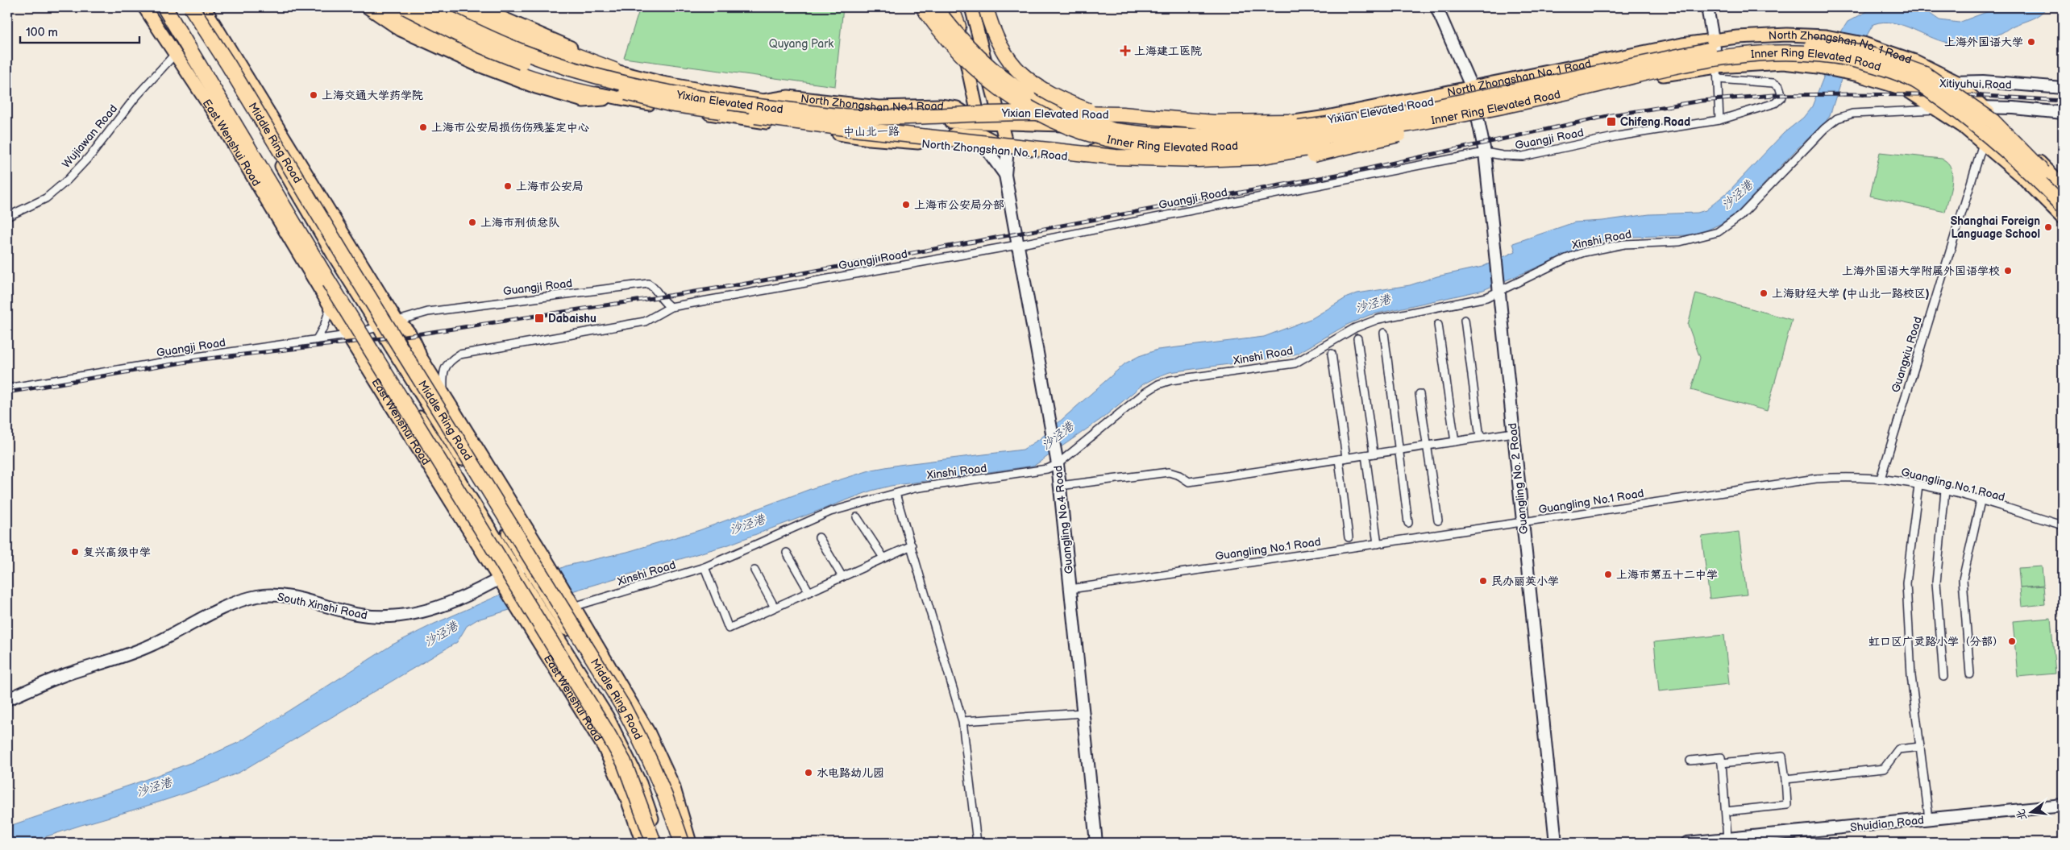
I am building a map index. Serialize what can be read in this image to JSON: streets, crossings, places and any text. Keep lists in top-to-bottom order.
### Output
{
  "streets": {
    "highway": ["Inner Ring Elevated Road", "Yixian Elevated Road", "Middle Ring Road"],
    "main road": [
      "North Zhongshan No. 1 Road",
      "Xitiyuhui Road",
      "North Zhongshan No.1 Road",
      "中山北一路",
      "East Wenshui Road",
      "Guangling No. 2 Road",
      "Guangling No.4 Road",
      "South Xinshi Road",
      "Shuidian Road"
    ],
    "street": [
      "Wujiawan Road",
      "Guangji Road",
      "Xinshi Road",
      "Guangxiu Road",
      "Guangling No.1 Road"
    ]
  },
  "crossings": [
    ["North Zhongshan No. 1 Road", "Inner Ring Elevated Road"],
    ["North Zhongshan No. 1 Road", "Xitiyuhui Road"],
    ["North Zhongshan No. 1 Road", "North Zhongshan No.1 Road"],
    ["North Zhongshan No. 1 Road", "中山北一路"],
    ["North Zhongshan No. 1 Road", "Xinshi Road"],
    ["North Zhongshan No. 1 Road", "Guangling No. 2 Road"],
    ["Inner Ring Elevated Road", "Yixian Elevated Road"],
    ["Wujiawan Road", "East Wenshui Road"],
    ["Guangji Road", "East Wenshui Road"],
    ["Guangji Road", "Guangling No. 2 Road"],
    ["Guangji Road", "Guangling No.4 Road"],
    ["East Wenshui Road", "Xinshi Road"],
    ["East Wenshui Road", "South Xinshi Road"],
    ["Xinshi Road", "Guangling No. 2 Road"],
    ["Xinshi Road", "Guangling No.4 Road"],
    ["Guangxiu Road", "Guangling No.1 Road"],
    ["Guangling No. 2 Road", "Guangling No.1 Road"],
    ["Guangling No.1 Road", "Guangling No.4 Road"]
  ],
  "water": ["沙泾港"],
  "parks": ["Quyang Park"],
  "places": {
    "other": [
      "上海外国语大学",
      "上海交通大学药学院",
      "上海市公安局损伤伤残鉴定中心",
      "上海市公安局",
      "上海市公安局分部",
      "上海市刑侦总队",
      "Shanghai Foreign Language School",
      "上海外国语大学附属外国语学校",
      "上海财经大学 (中山北一路校区)",
      "复兴高级中学",
      "上海市第五十二中学",
      "民办丽英小学",
      "虹口区广灵路小学（分部）",
      "水电路幼儿园"
    ],
    "health": ["上海建工医院"],
    "transit": ["Chifeng Road", "Dabaishu"]
  },
  "scale_bar": "100 m",
  "north": "left"
}
